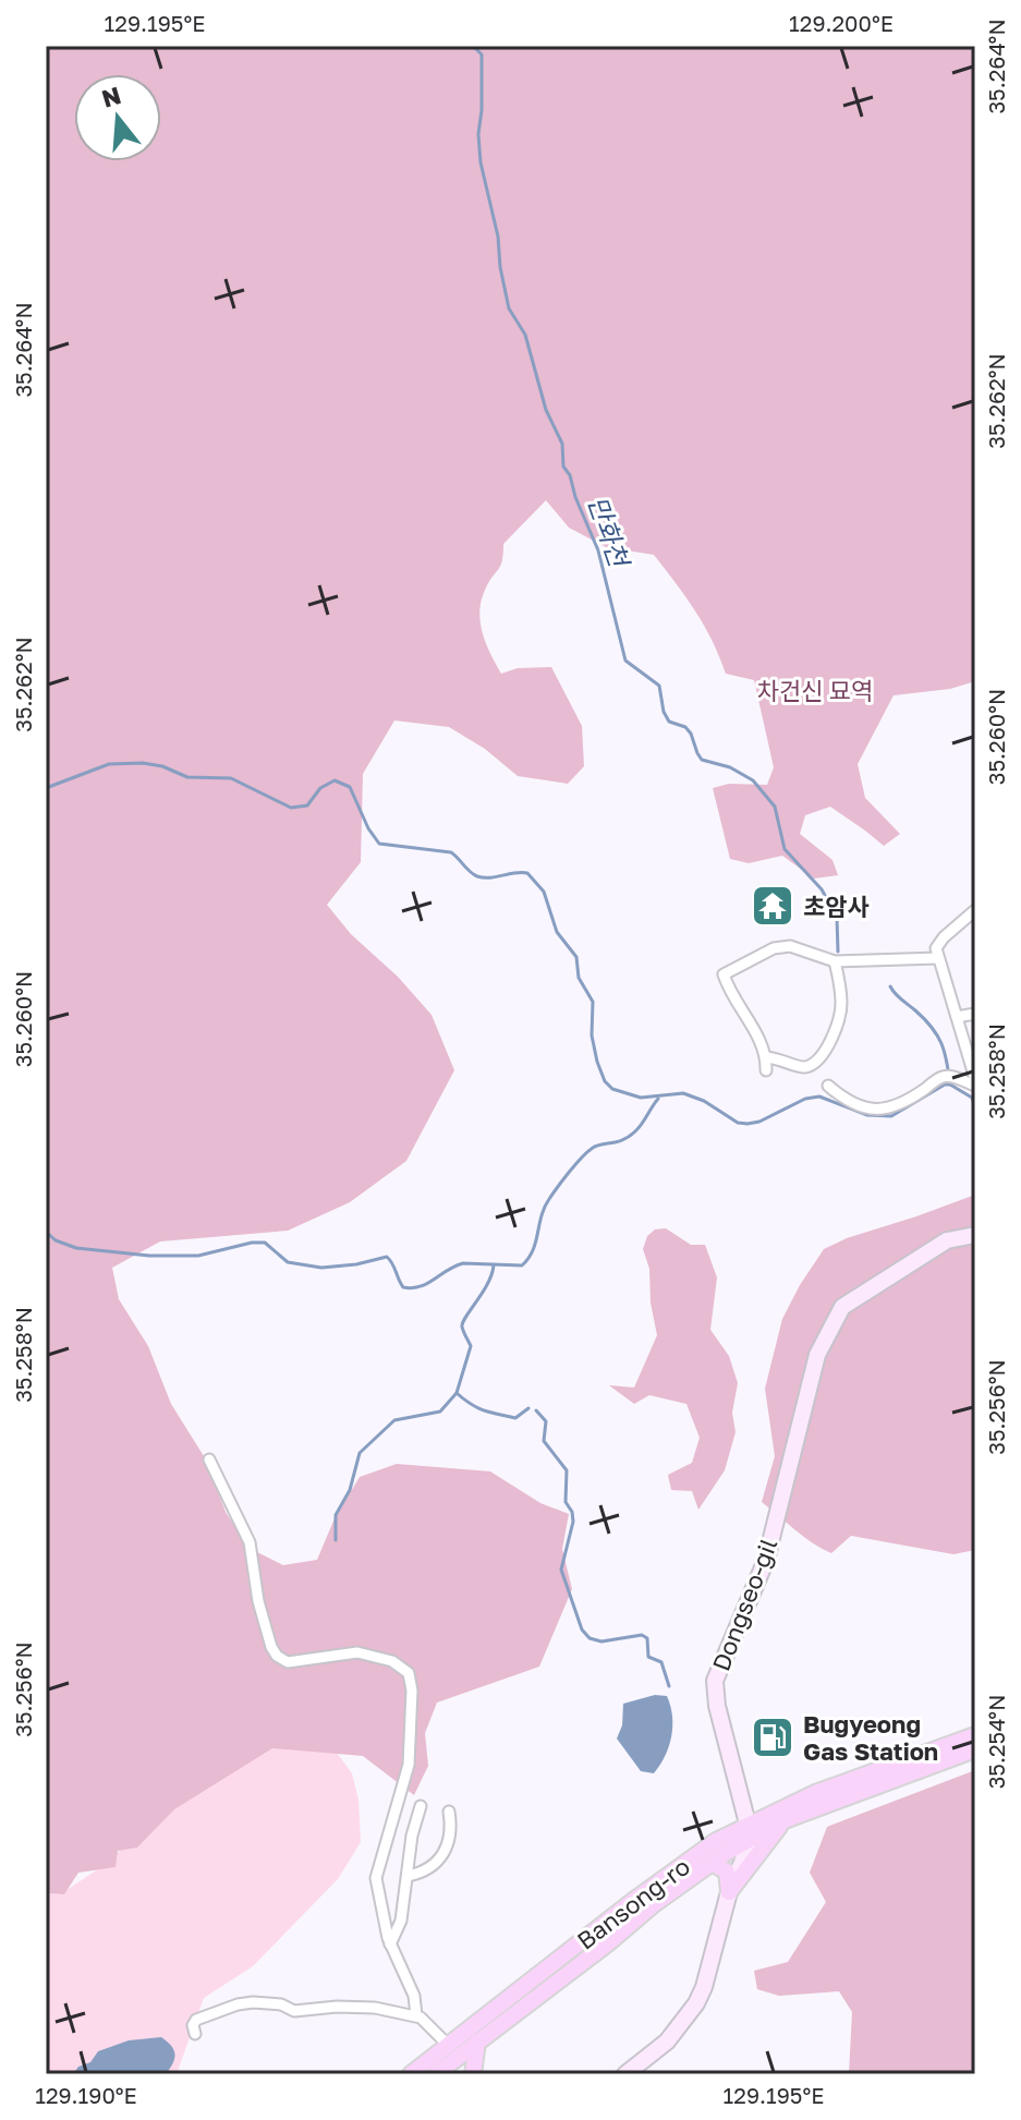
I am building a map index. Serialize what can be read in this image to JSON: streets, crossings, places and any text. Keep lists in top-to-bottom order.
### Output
{
  "streets": {
    "main road": ["Bansong-ro"],
    "street": ["Dongseo-gil"]
  },
  "crossings": [
    ["Dongseo-gil", "Bansong-ro"]
  ],
  "water": ["만화천"],
  "parks": ["차건신 묘역"],
  "places": {
    "temple": ["초암사"],
    "fuel station": ["Bugyeong Gas Station"]
  },
  "north": "top",
  "coordinates": [
    "129.195°E",
    "129.200°E",
    "35.264°N",
    "35.262°N",
    "35.260°N",
    "35.258°N",
    "35.256°N",
    "35.254°N",
    "129.190°E"
  ]
}
